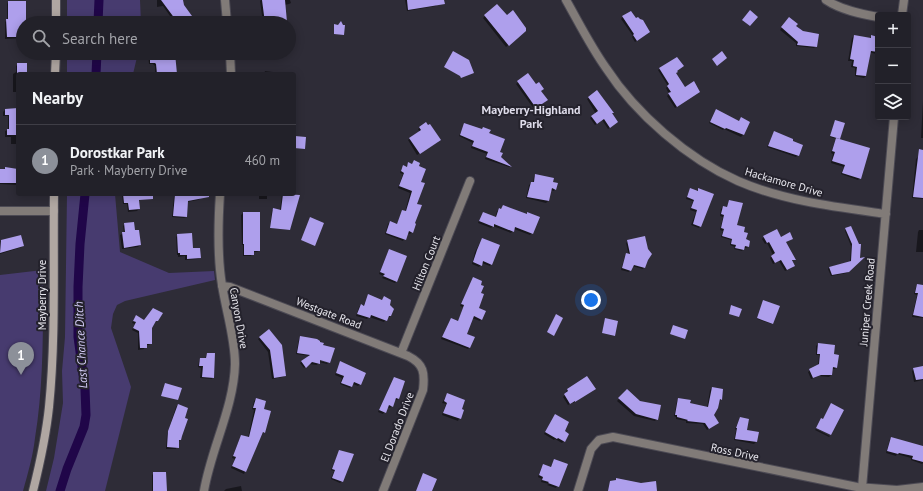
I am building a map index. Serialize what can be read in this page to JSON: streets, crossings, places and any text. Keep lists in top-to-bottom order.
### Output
{
  "streets": {
    "main road": ["Mayberry Drive"],
    "street": [
      "Hackamore Drive",
      "Hilton Court",
      "Juniper Creek Road",
      "Westgate Road",
      "Canyon Drive",
      "El Dorado Drive",
      "Ross Drive"
    ]
  },
  "crossings": [
    ["Hackamore Drive", "Juniper Creek Road"],
    ["Hilton Court", "Westgate Road"],
    ["Juniper Creek Road", "Ross Drive"],
    ["Westgate Road", "Canyon Drive"],
    ["Westgate Road", "El Dorado Drive"]
  ],
  "districts": ["Mayberry-Highland Park"],
  "water": ["Last Chance Ditch"],
  "page": {
    "map_buttons": ["+", "−"],
    "search": "Search here",
    "heading": "Nearby",
    "list": [
      {
        "mark": "1",
        "name": "Dorostkar Park",
        "note": "Park · Mayberry Drive",
        "value": "460 m"
      }
    ],
    "pins": "1"
  }
}
